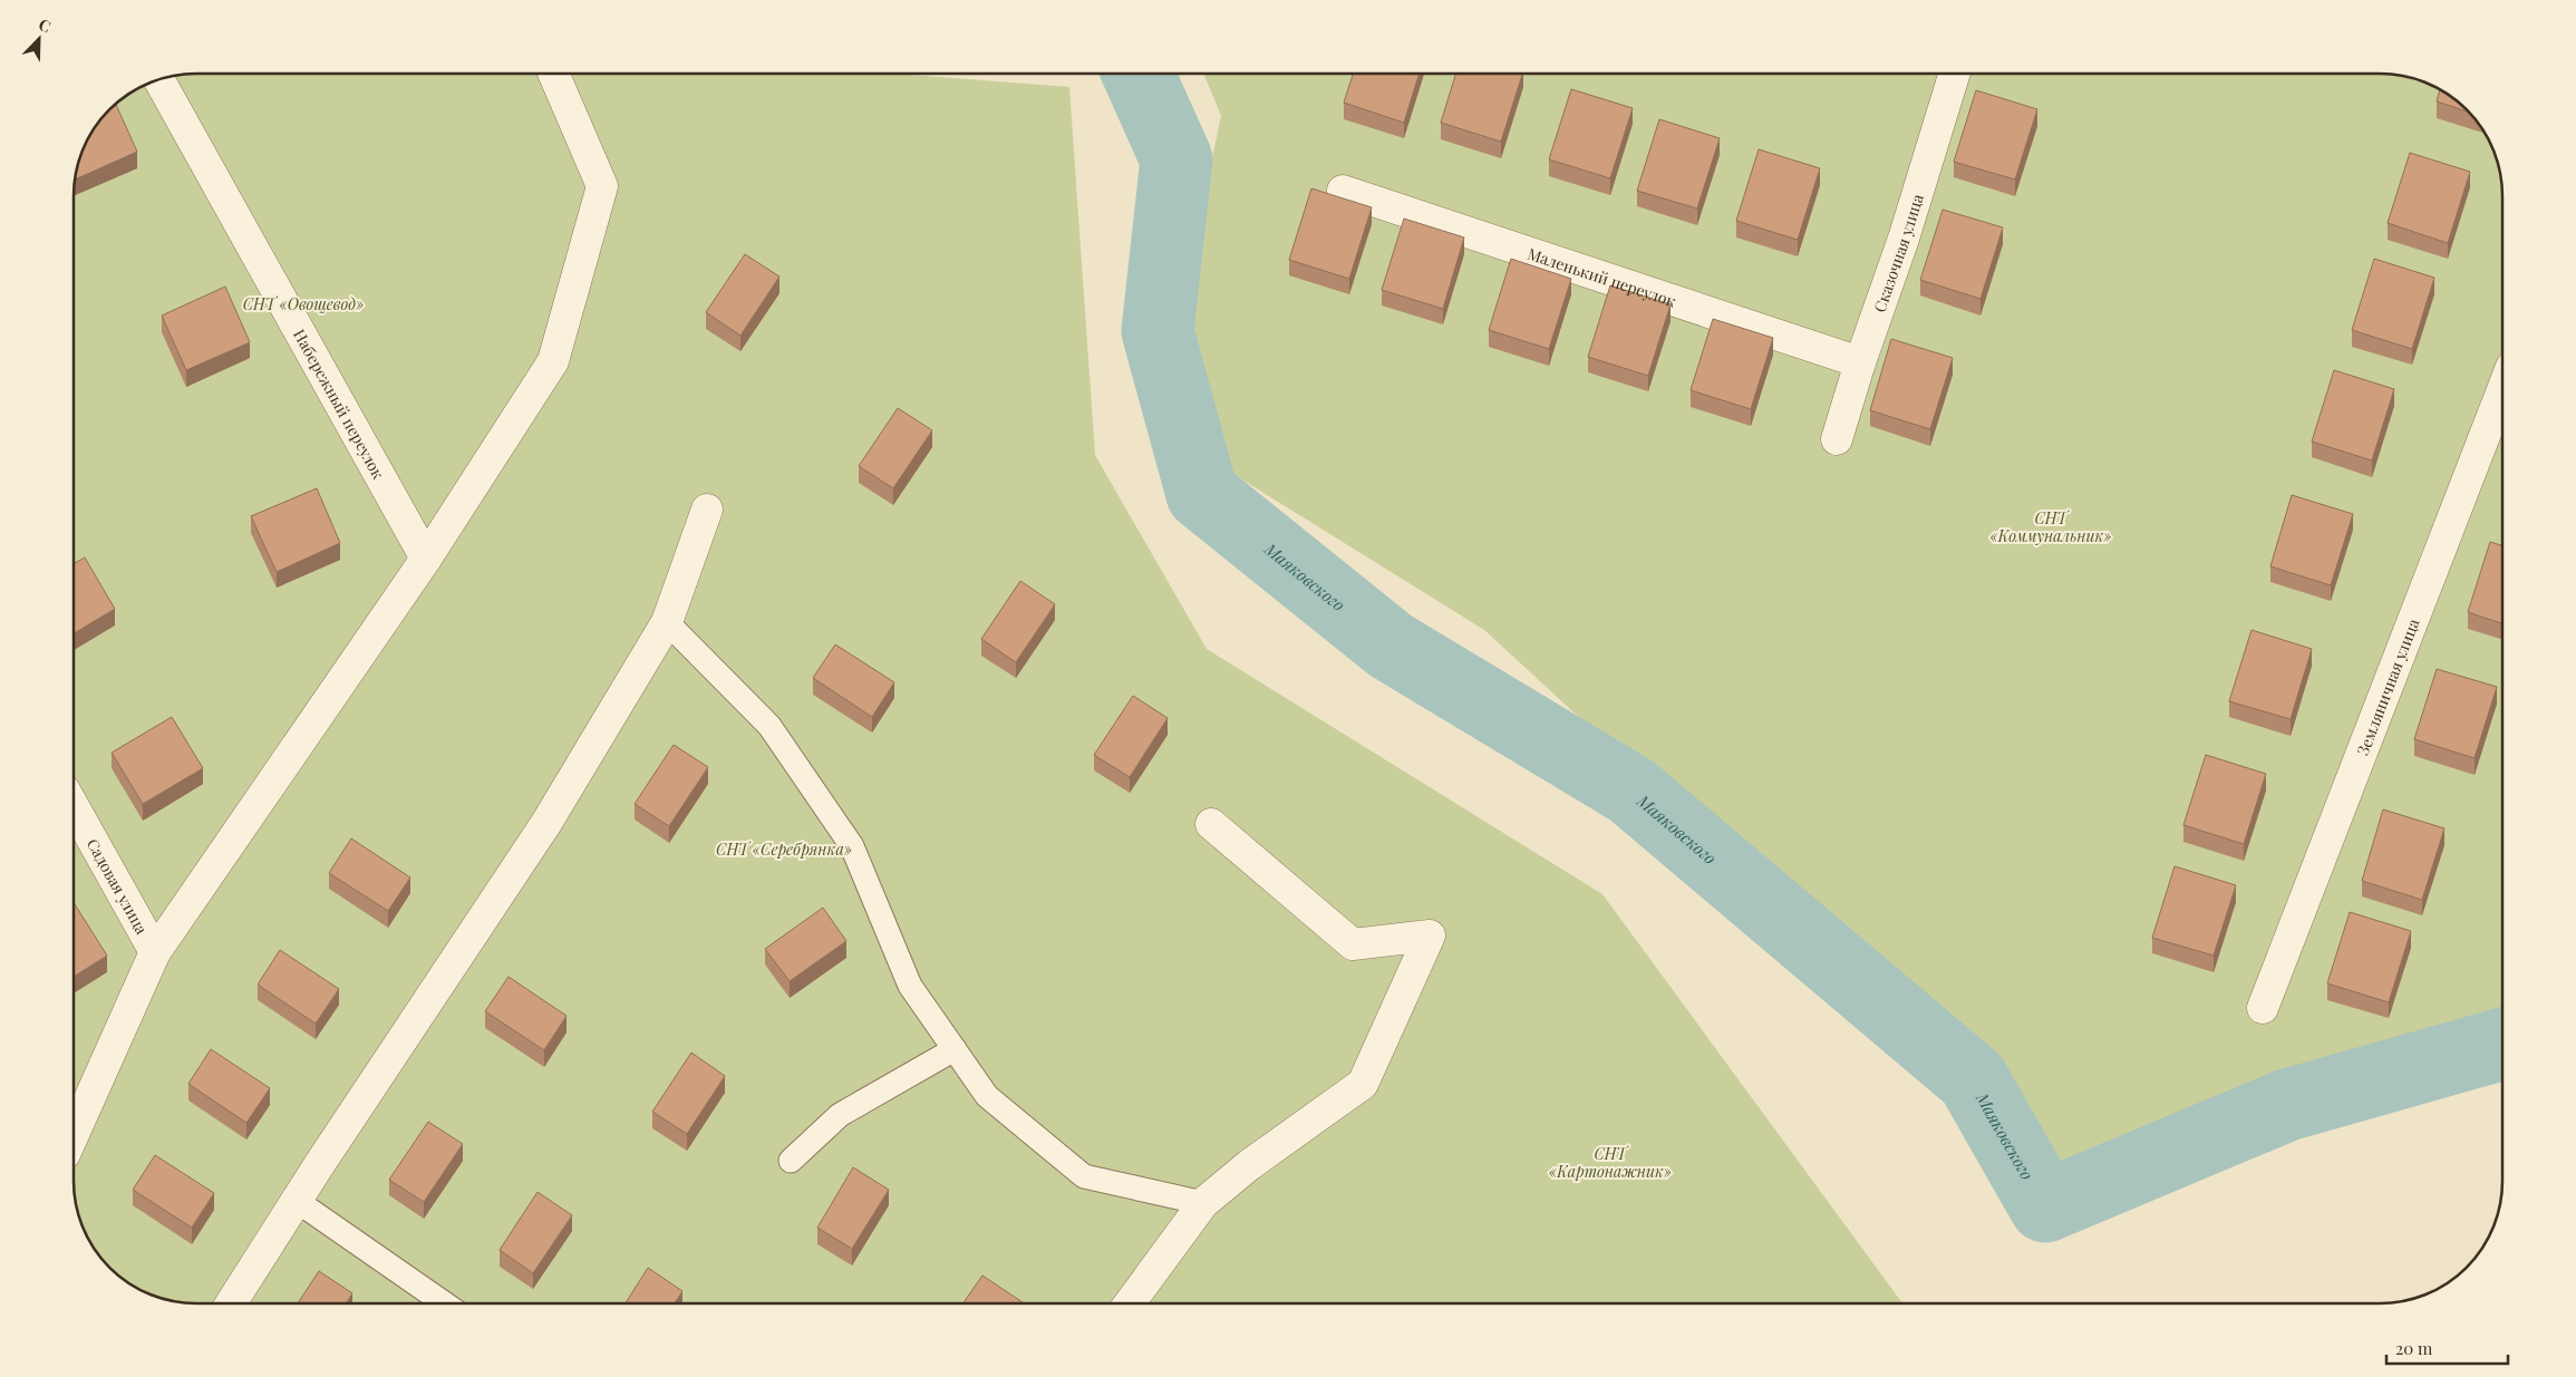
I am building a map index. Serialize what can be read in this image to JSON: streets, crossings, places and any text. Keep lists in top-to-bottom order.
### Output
{
  "streets": {
    "street": [
      "Сказочная улица",
      "Маленький переулок",
      "Набережный переулок",
      "Земляничная улица",
      "Садовая улица"
    ]
  },
  "crossings": [
    ["Сказочная улица", "Маленький переулок"]
  ],
  "water": ["Маяковского"],
  "parks": [
    "СНТ «Овощевод»",
    "СНТ «Коммунальник»",
    "СНТ «Серебрянка»",
    "СНТ «Картонажник»"
  ],
  "scale_bar": "20 m",
  "north": "top right"
}
